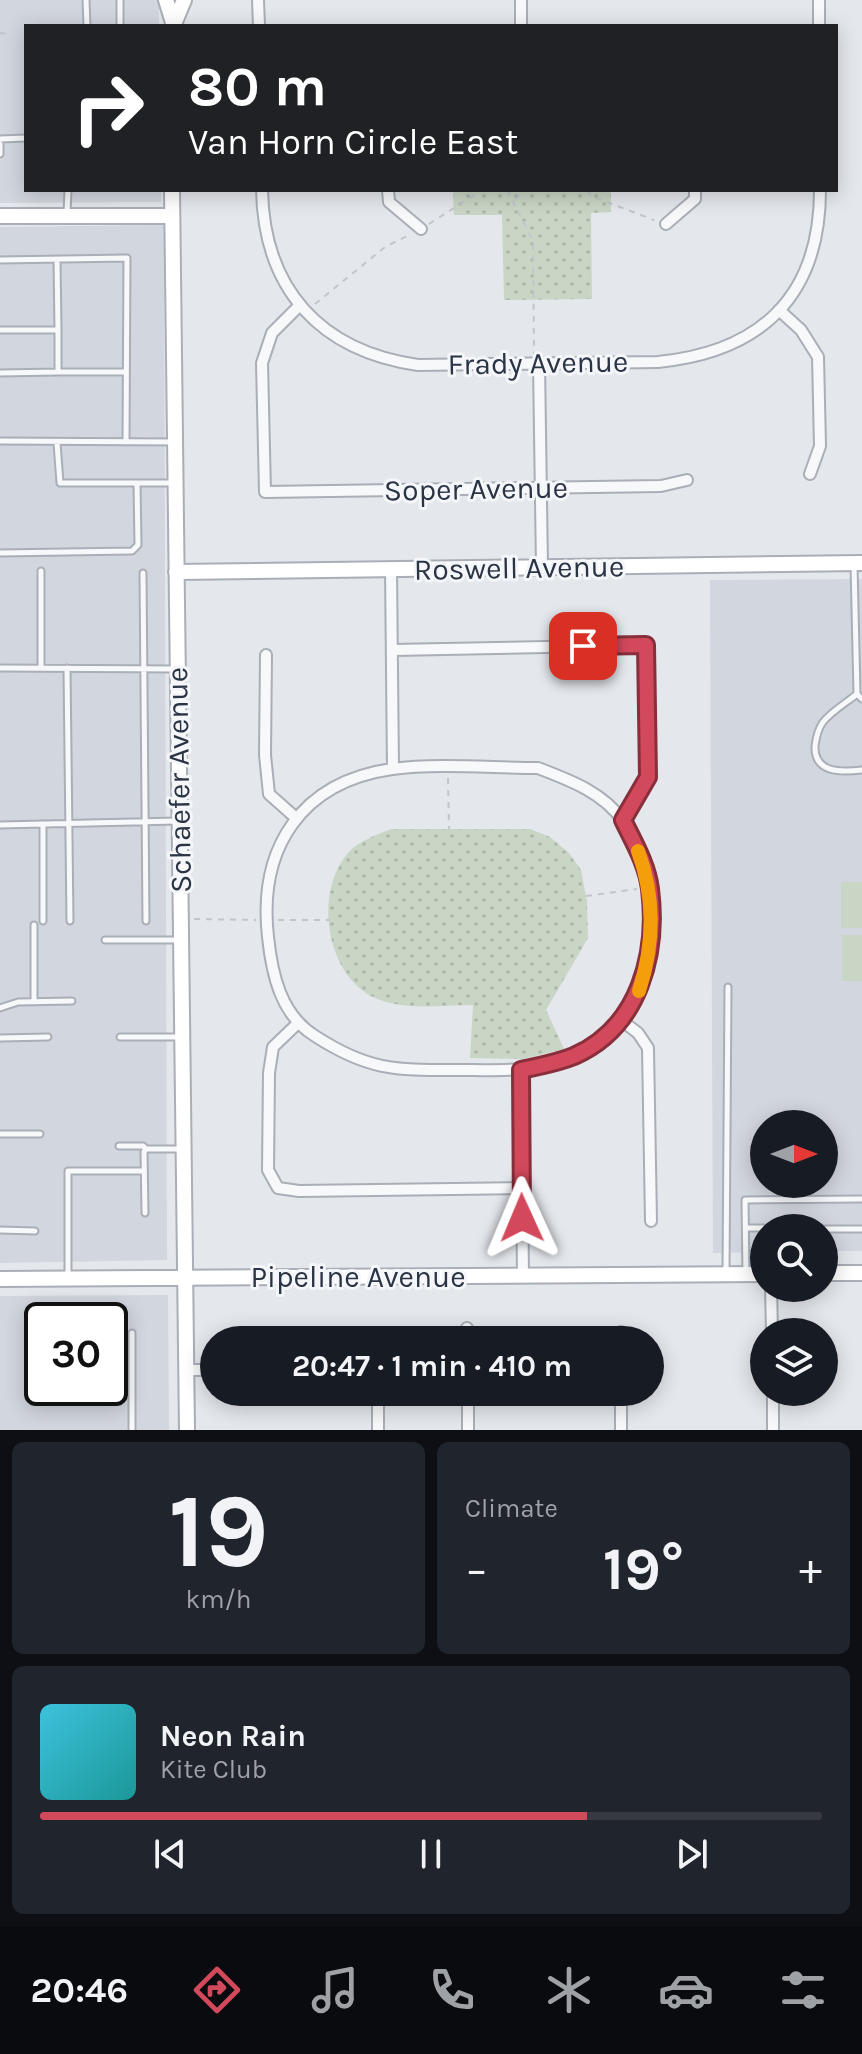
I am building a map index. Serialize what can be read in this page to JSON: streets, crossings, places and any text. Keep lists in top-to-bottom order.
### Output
{
  "streets": {
    "main road": ["Roswell Avenue", "Schaefer Avenue", "Pipeline Avenue"],
    "street": ["Frady Avenue", "Soper Avenue"]
  },
  "crossings": [
    ["Frady Avenue", "Soper Avenue"],
    ["Roswell Avenue", "Schaefer Avenue"],
    ["Schaefer Avenue", "Pipeline Avenue"]
  ],
  "north": "right",
  "page": {
    "turn": ["80 m", "Van Horn Circle East"],
    "limit": "30",
    "trip": "20:47 · 1 min · 410 m",
    "tile": [
      ["19", "km/h"],
      "Climate"
    ],
    "heat": ["−", "19°", "+"],
    "song": ["Neon Rain", "Kite Club"],
    "tabs": "20:46"
  }
}
